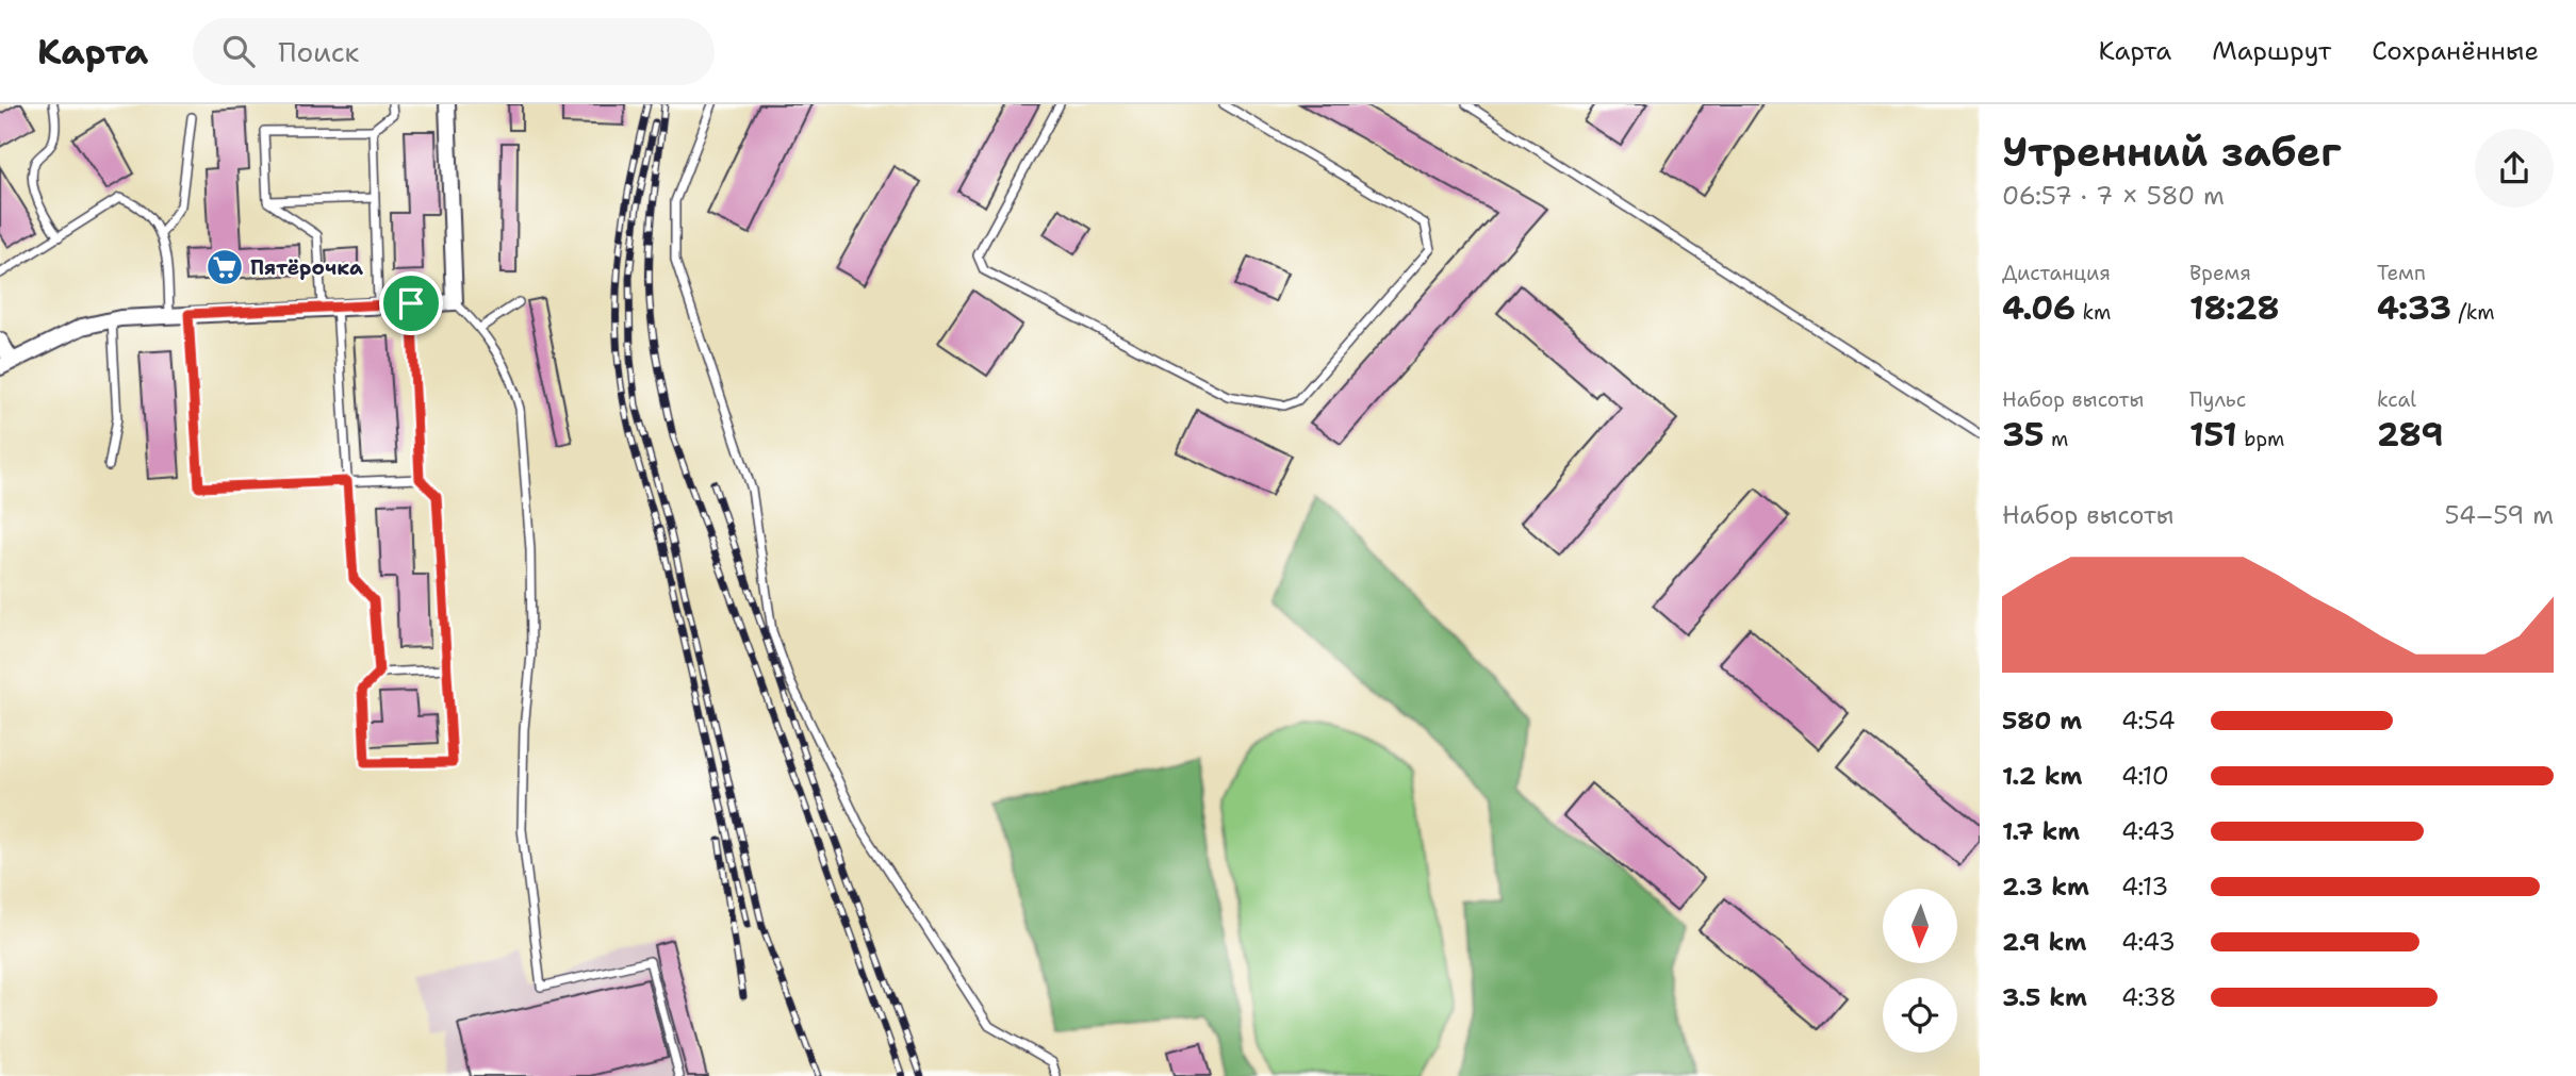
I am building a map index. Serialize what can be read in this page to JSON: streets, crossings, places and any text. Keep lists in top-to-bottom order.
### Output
{
  "places": {
    "supermarket": ["Пятёрочка"]
  },
  "north": "bottom",
  "page": {
    "header": "Карта",
    "search": "Поиск",
    "nav": ["Карта", "Маршрут", "Сохранённые"],
    "heading": ["Утренний забег", "06:57 · 7 × 580 m"],
    "stats": [
      ["Дистанция", "4.06 km"],
      ["Время", "18:28"],
      ["Темп", "4:33 /km"],
      ["Набор высоты", "35 m"],
      ["Пульс", "151 bpm"],
      ["kcal", "289"]
    ],
    "chart": ["Набор высоты", "54–59 m"],
    "list": [
      {
        "name": "580 m",
        "note": "4:54"
      },
      {
        "name": "1.2 km",
        "note": "4:10"
      },
      {
        "name": "1.7 km",
        "note": "4:43"
      },
      {
        "name": "2.3 km",
        "note": "4:13"
      },
      {
        "name": "2.9 km",
        "note": "4:43"
      },
      {
        "name": "3.5 km",
        "note": "4:38"
      }
    ]
  }
}
